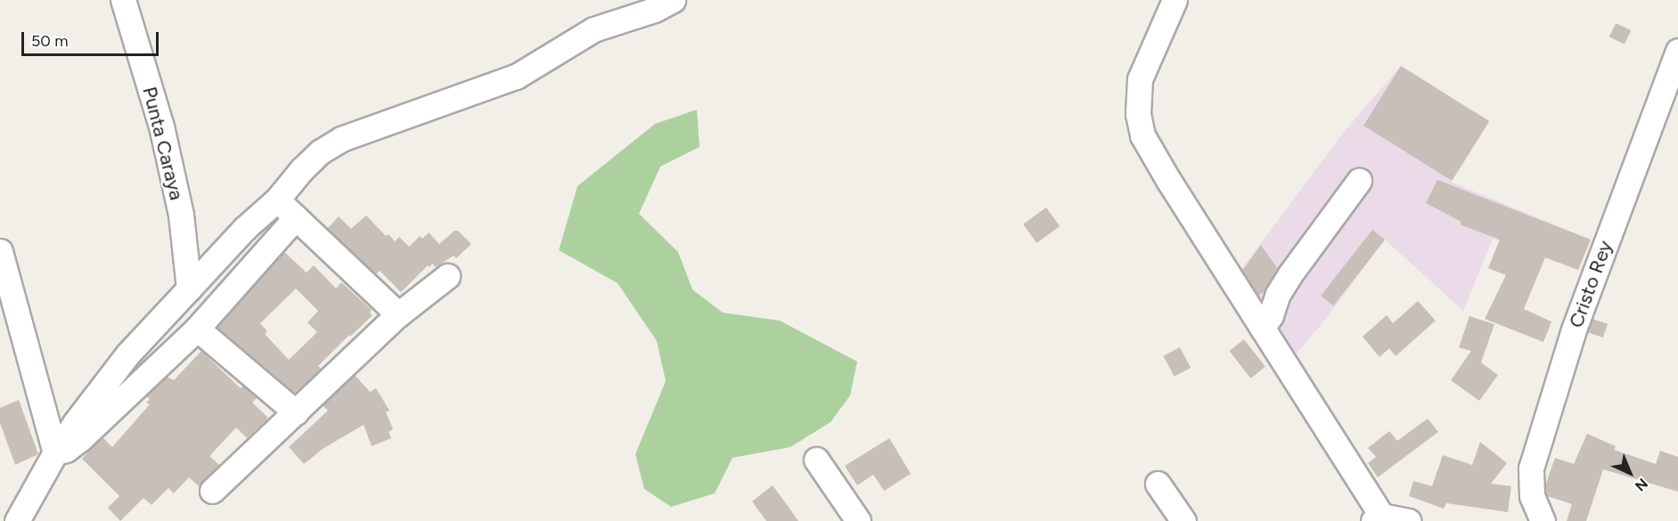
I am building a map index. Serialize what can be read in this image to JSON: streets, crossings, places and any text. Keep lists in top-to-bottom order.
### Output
{
  "streets": {
    "street": ["Punta Caraya", "Cristo Rey"]
  },
  "scale_bar": "50 m",
  "north": "bottom right"
}
